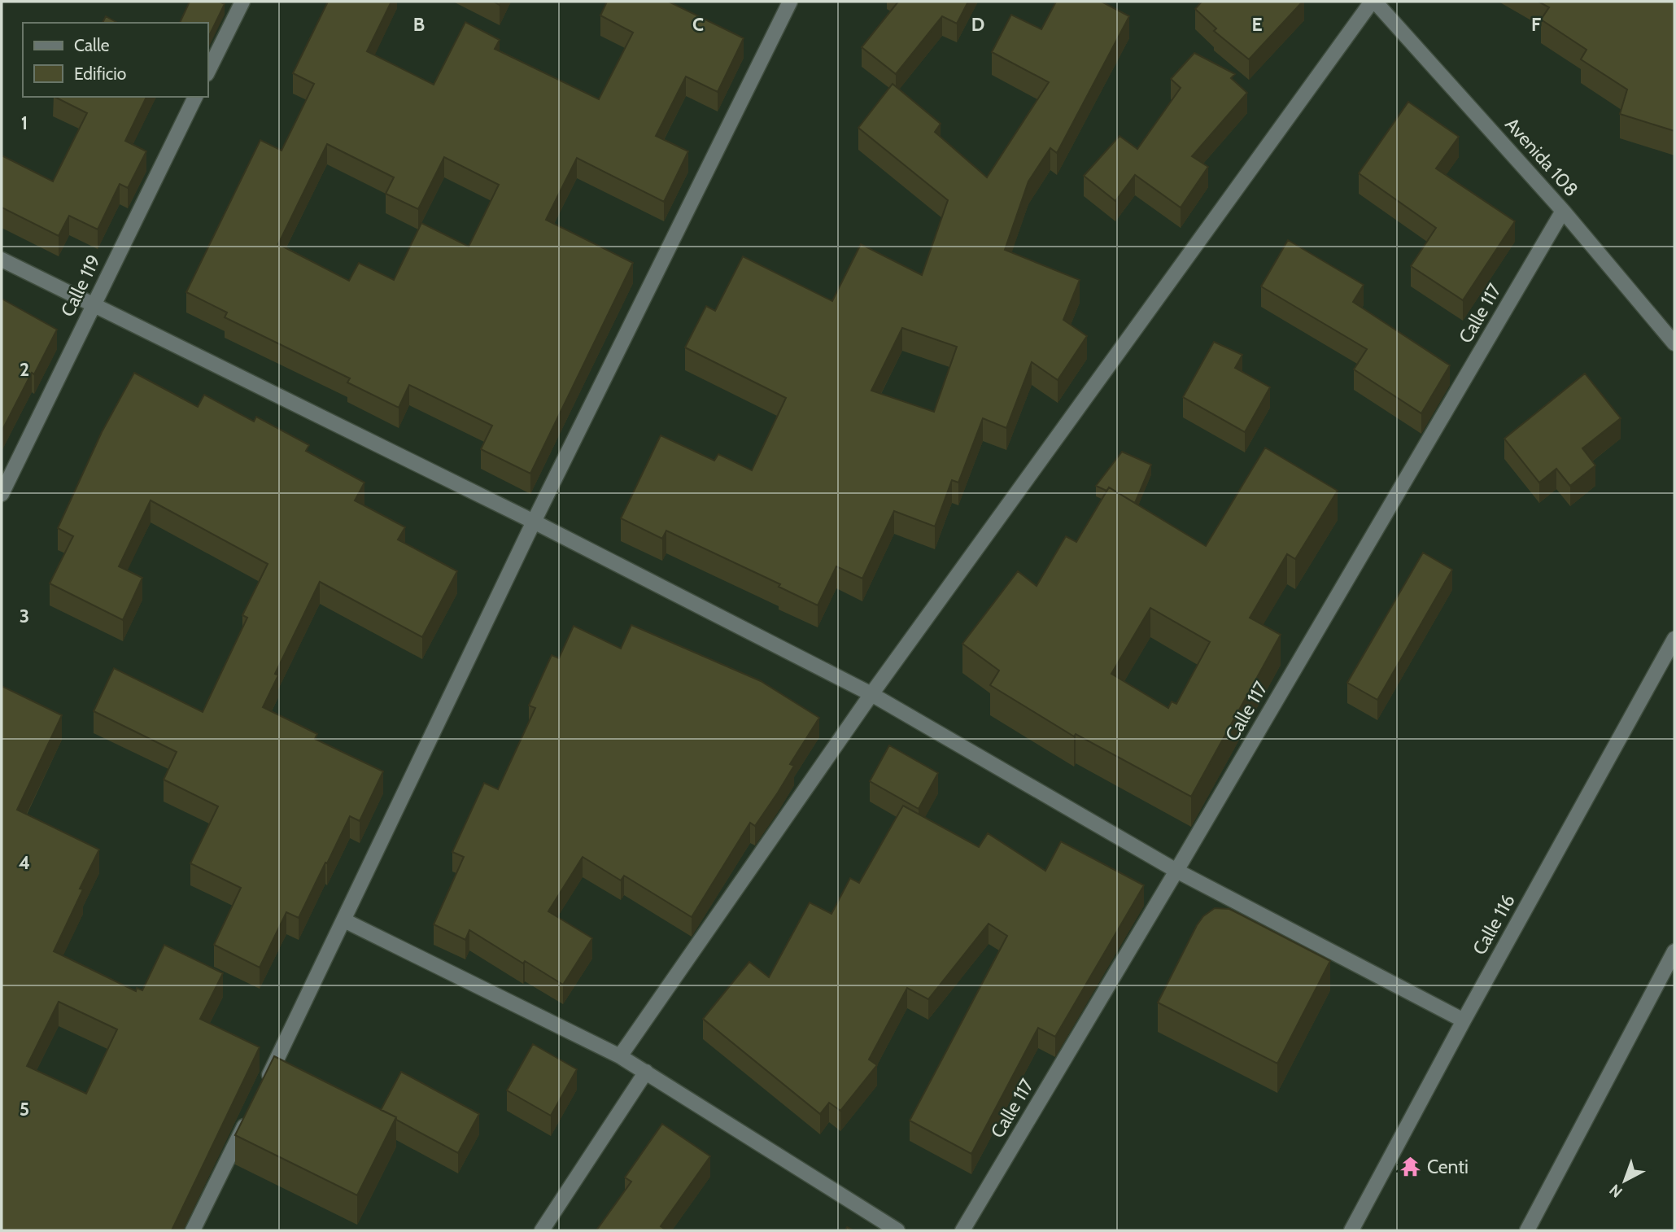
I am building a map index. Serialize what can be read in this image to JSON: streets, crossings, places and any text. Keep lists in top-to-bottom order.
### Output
{
  "streets": {
    "street": [
      "Avenida 108",
      "Calle 119",
      "Calle 117",
      "Calle 116"
    ]
  },
  "crossings": [
    ["Avenida 108", "Calle 117"]
  ],
  "places": {
    "temple": ["Centi"]
  },
  "legend": ["Calle", "Edificio"],
  "north": "bottom left",
  "grid": {
    "columns": [
      "B",
      "C",
      "D",
      "E",
      "F"
    ],
    "rows": [
      "1",
      "2",
      "3",
      "4",
      "5"
    ]
  }
}
